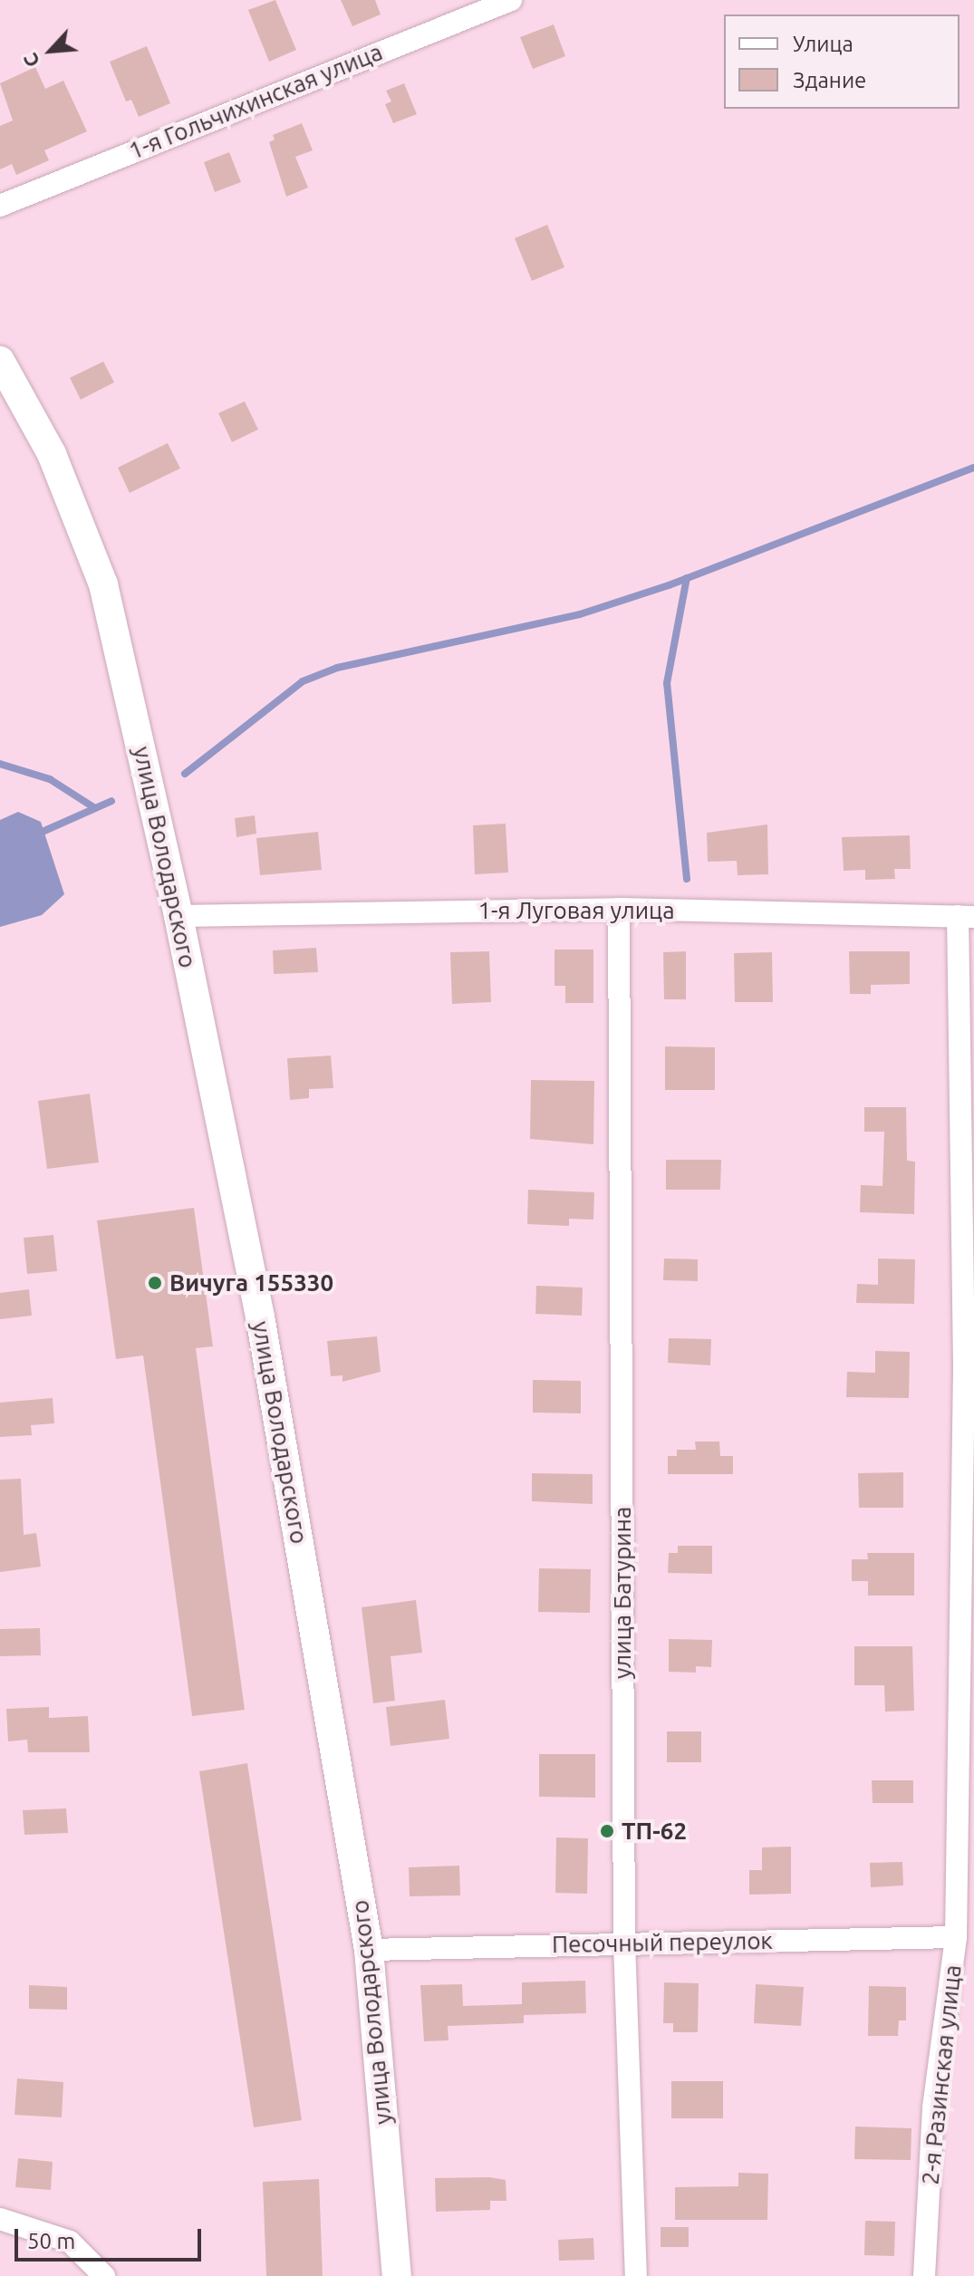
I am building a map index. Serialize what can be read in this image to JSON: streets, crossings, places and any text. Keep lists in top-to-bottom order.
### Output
{
  "streets": {
    "main road": ["улица Володарского"],
    "street": [
      "1-я Гольчихинская улица",
      "1-я Луговая улица",
      "улица Батурина",
      "Песочный переулок",
      "2-я Разинская улица"
    ]
  },
  "crossings": [
    ["улица Володарского", "1-я Луговая улица"],
    ["улица Володарского", "Песочный переулок"],
    ["1-я Луговая улица", "улица Батурина"],
    ["1-я Луговая улица", "2-я Разинская улица"],
    ["улица Батурина", "Песочный переулок"],
    ["Песочный переулок", "2-я Разинская улица"]
  ],
  "places": ["Вичуга 155330", "ТП-62"],
  "legend": ["Улица", "Здание"],
  "scale_bar": "50 m",
  "north": "bottom left"
}
